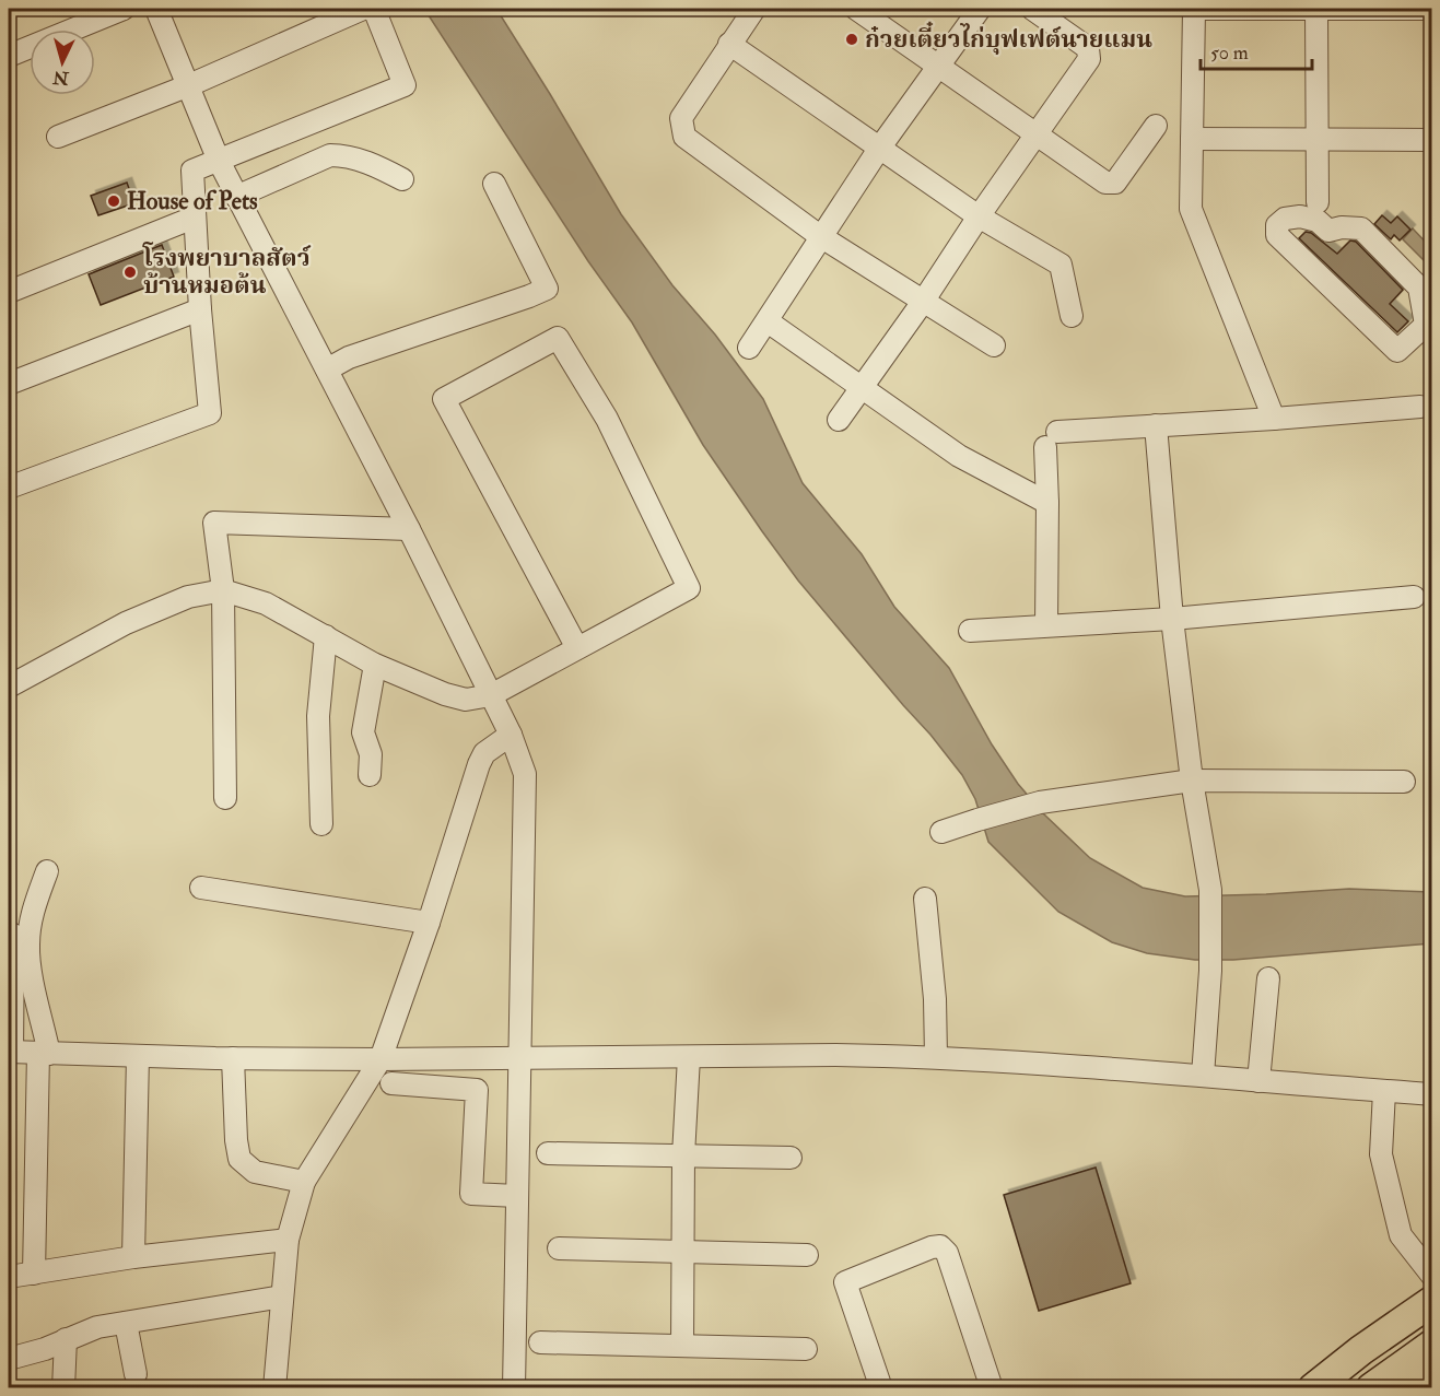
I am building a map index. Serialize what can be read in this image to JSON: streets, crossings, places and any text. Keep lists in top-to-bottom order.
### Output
{
  "places": ["ก๋วยเตี๋ยวไก่บุฟเฟต์นายแมน", "House of Pets", "โรงพยาบาลสัตว์ บ้านหมอต้น"],
  "scale_bar": "50 m",
  "north": "bottom"
}
